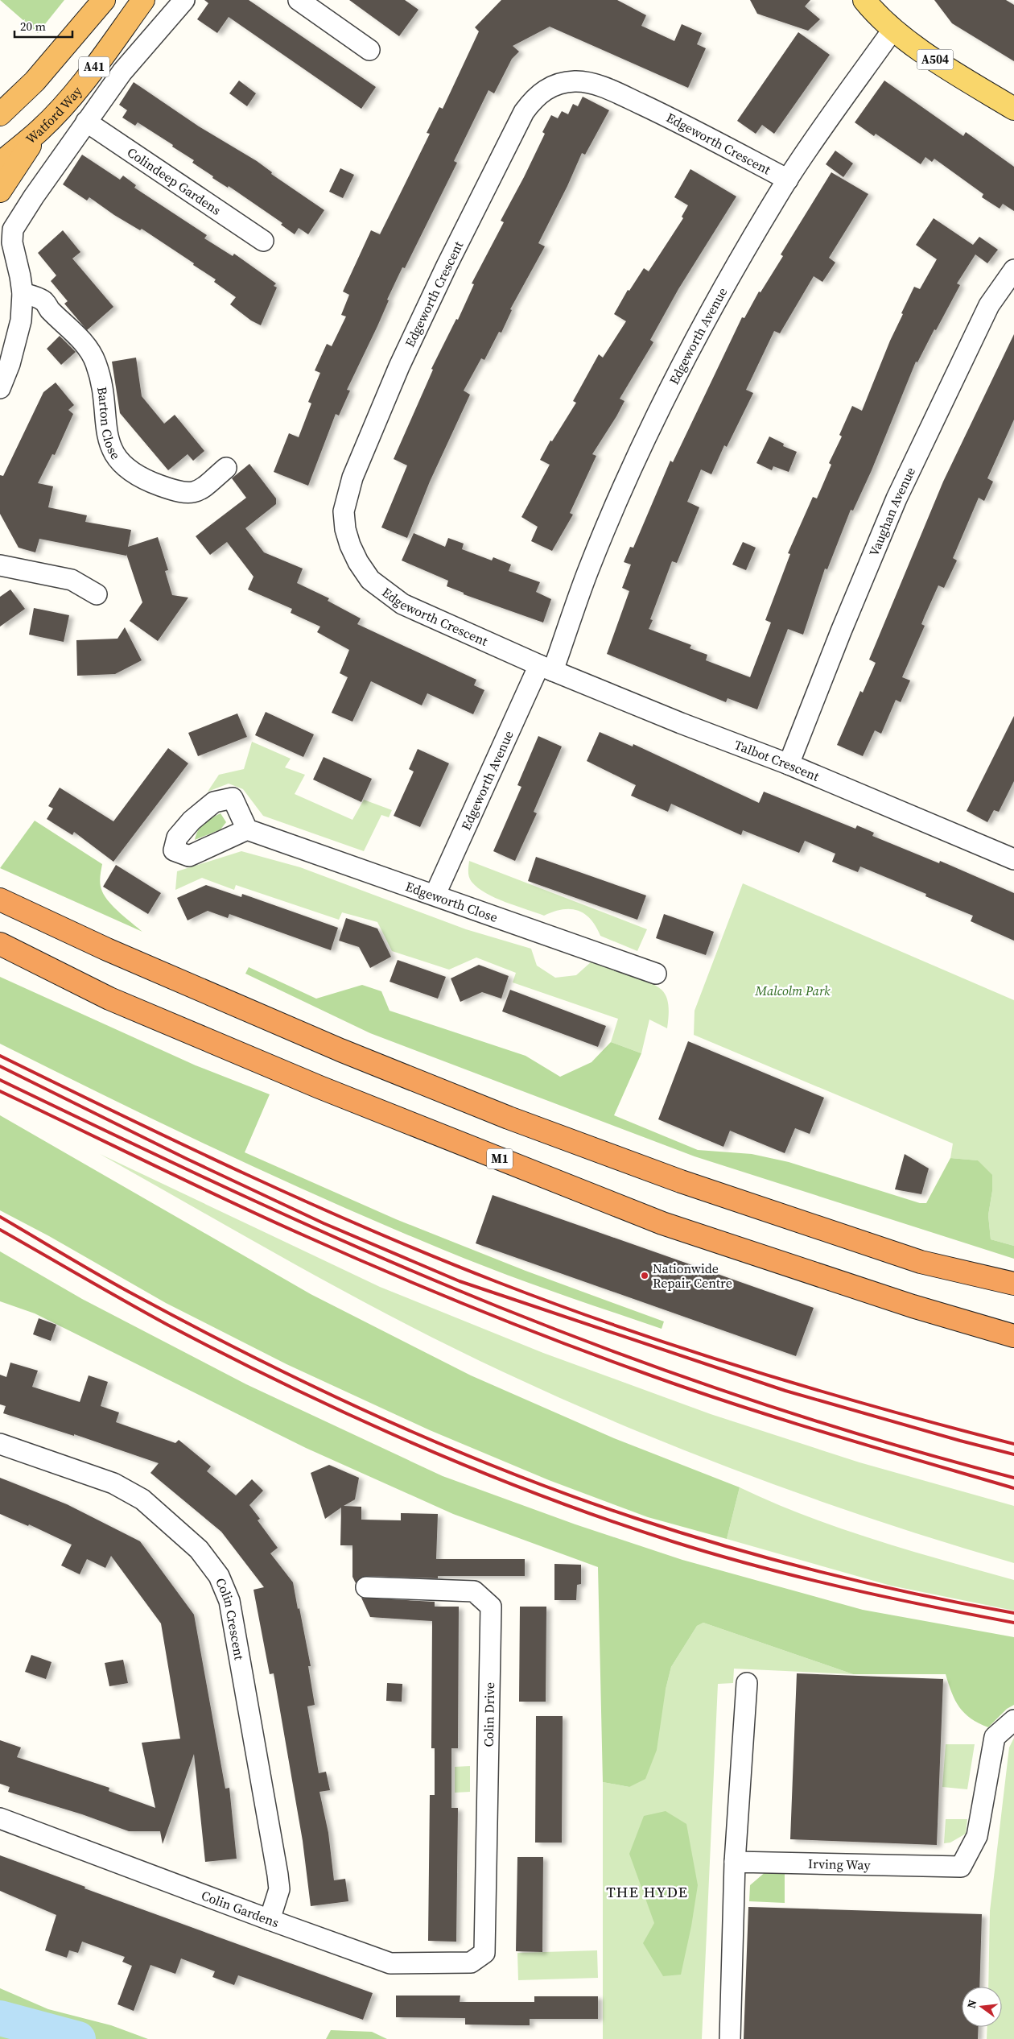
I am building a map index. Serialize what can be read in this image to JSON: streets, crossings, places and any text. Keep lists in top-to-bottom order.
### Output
{
  "streets": {
    "highway": ["A41", "Watford Way", "M1"],
    "main road": ["A504"],
    "street": [
      "Edgeworth Crescent",
      "Colindeep Gardens",
      "Edgeworth Avenue",
      "Barton Close",
      "Vaughan Avenue",
      "Talbot Crescent",
      "Edgeworth Close",
      "Colin Crescent",
      "Colin Drive",
      "Irving Way",
      "Colin Gardens"
    ]
  },
  "crossings": [
    ["A504", "Edgeworth Avenue"],
    ["Edgeworth Crescent", "Edgeworth Avenue"],
    ["Edgeworth Crescent", "Talbot Crescent"],
    ["Edgeworth Avenue", "Talbot Crescent"],
    ["Edgeworth Avenue", "Edgeworth Close"],
    ["Vaughan Avenue", "Talbot Crescent"],
    ["Colin Crescent", "Colin Gardens"],
    ["Colin Drive", "Colin Gardens"]
  ],
  "districts": ["THE HYDE"],
  "parks": ["Malcolm Park"],
  "places": ["Nationwide Repair Centre"],
  "scale_bar": "20 m",
  "north": "left"
}
